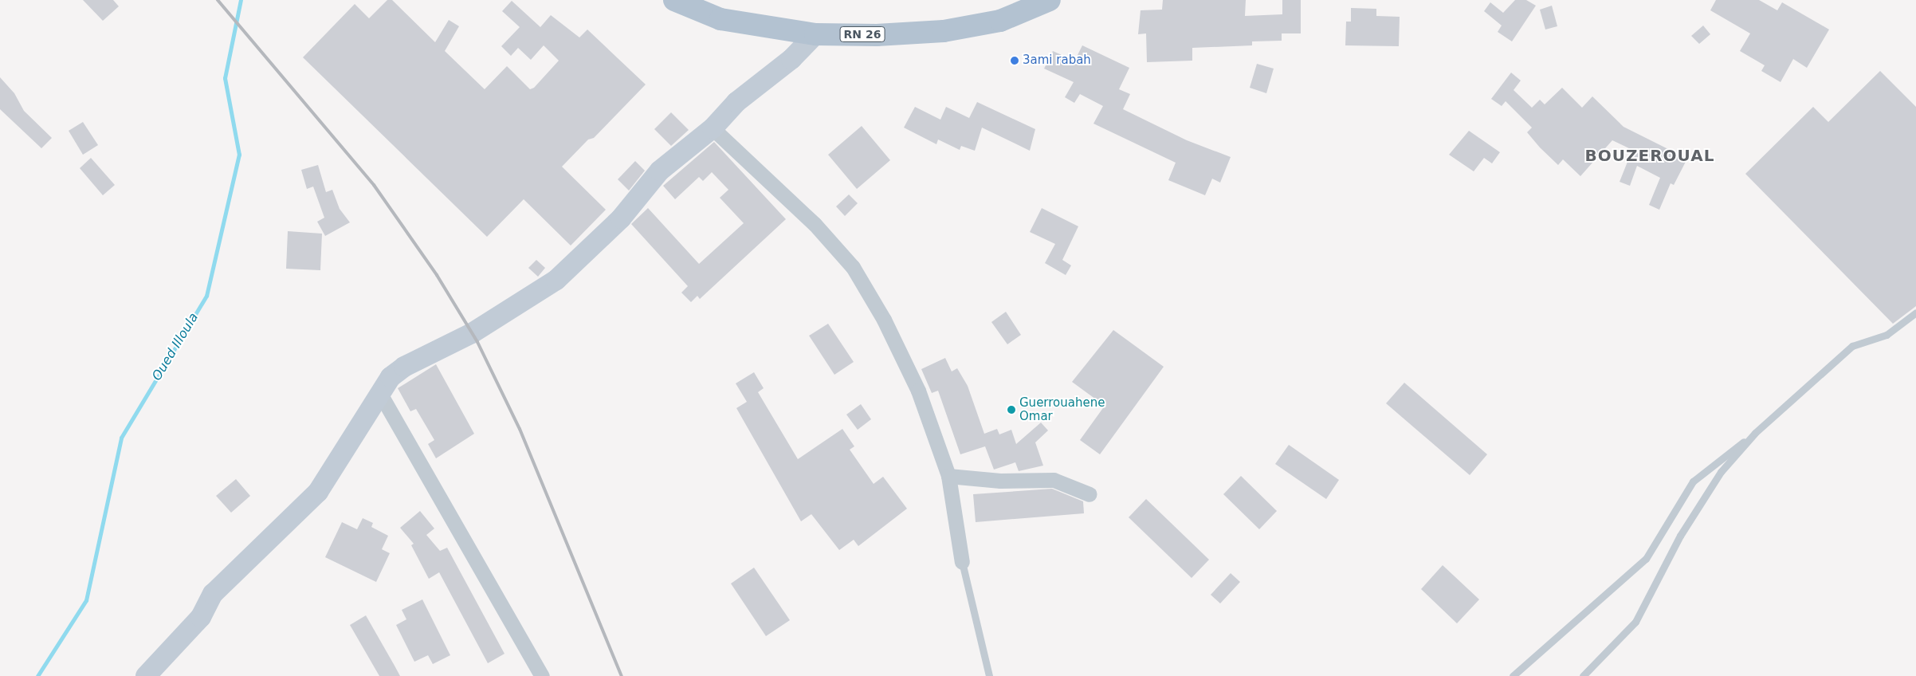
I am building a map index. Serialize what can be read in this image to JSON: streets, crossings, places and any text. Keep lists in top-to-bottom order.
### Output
{
  "streets": {
    "main road": ["RN 26"]
  },
  "districts": ["BOUZEROUAL"],
  "water": ["Oued Illoula"],
  "places": ["3ami rabah", "Guerrouahene Omar"]
}
